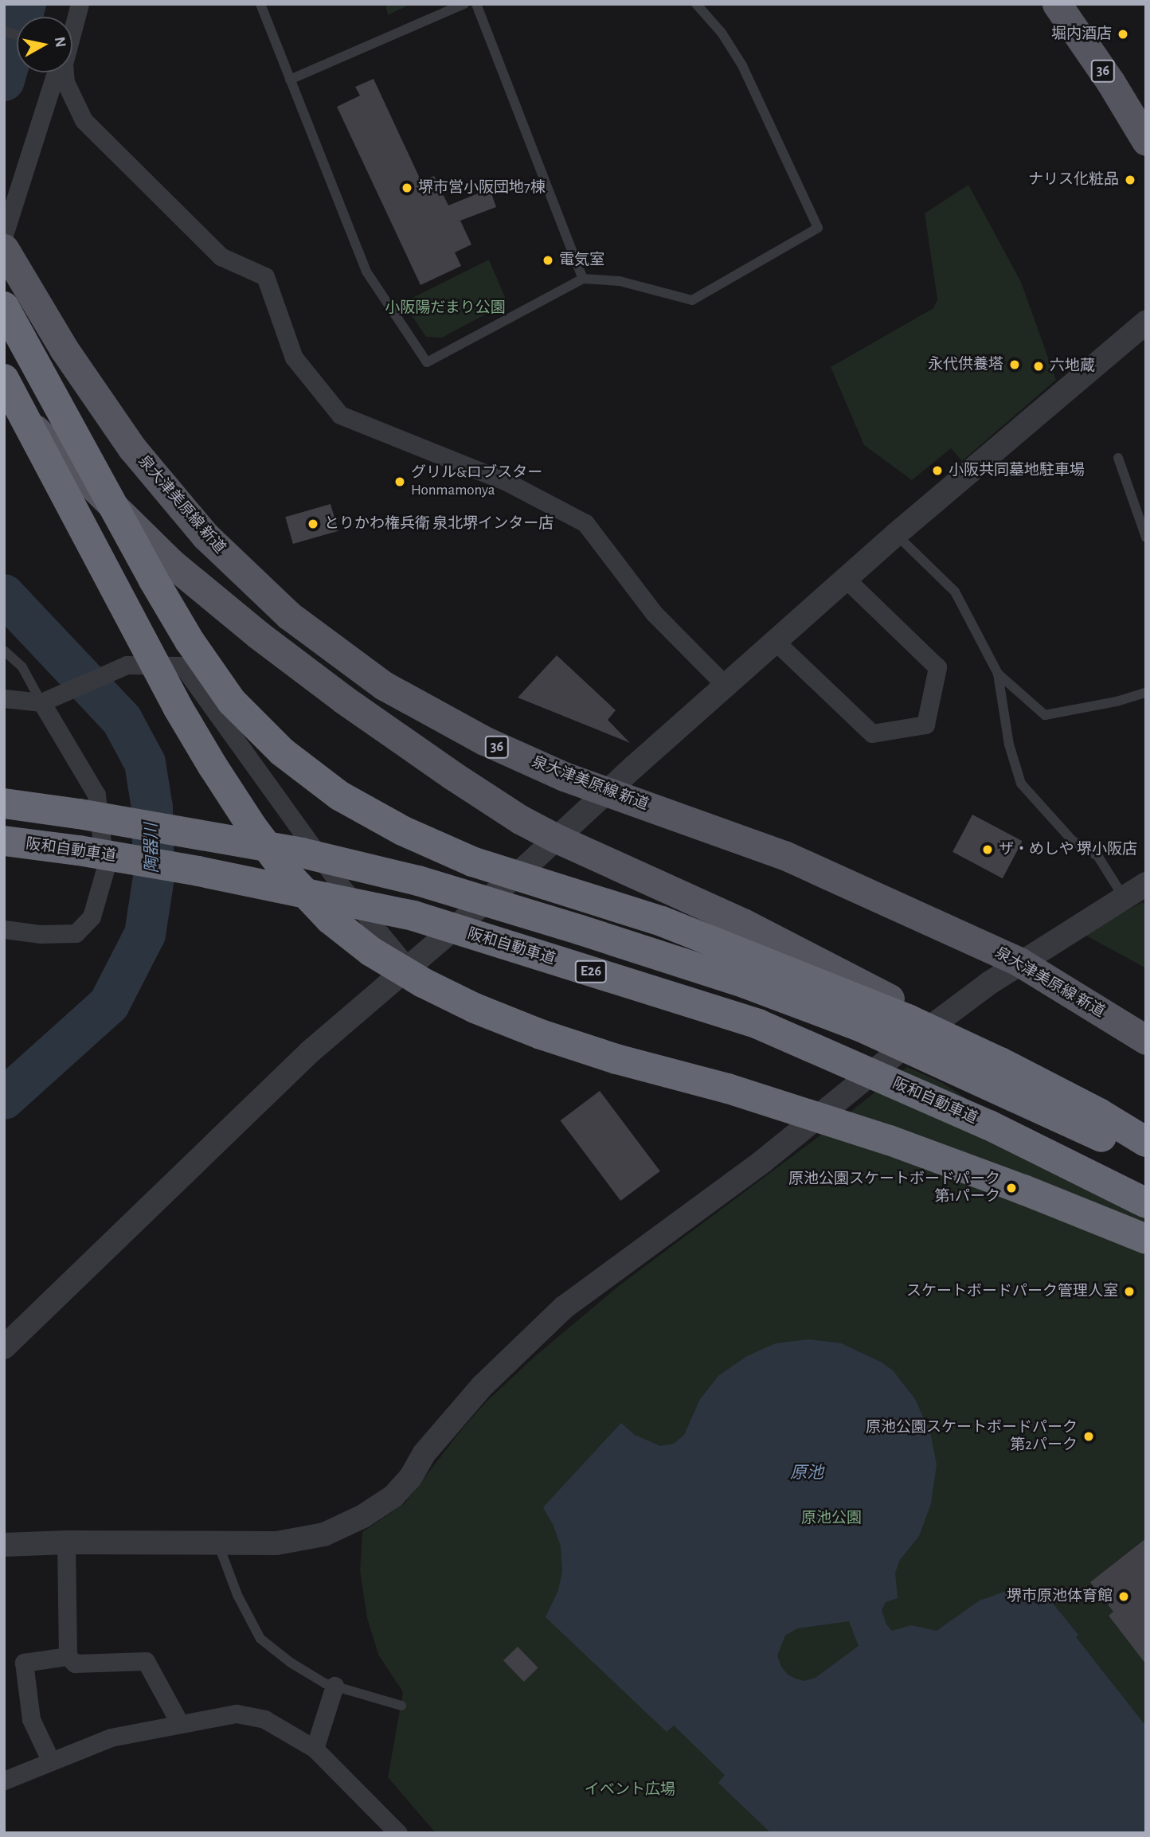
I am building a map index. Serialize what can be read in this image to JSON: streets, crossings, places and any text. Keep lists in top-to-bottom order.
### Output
{
  "streets": {
    "highway": ["阪和自動車道", "E26"],
    "main road": ["36", "泉大津美原線 新道"]
  },
  "water": ["陶器川", "原池"],
  "parks": ["小阪陽だまり公園", "原池公園", "イベント広場"],
  "places": [
    "堀内酒店",
    "ナリス化粧品",
    "堺市営小阪団地7棟",
    "電気室",
    "永代供養塔",
    "六地蔵",
    "小阪共同墓地駐車場",
    "グリル&ロブスター Honmamonya",
    "とりかわ権兵衛 泉北堺インター店",
    "ザ・めしや 堺小阪店",
    "原池公園スケートボードパーク 第1パーク",
    "スケートボードパーク管理人室",
    "原池公園スケートボードパーク 第2パーク",
    "堺市原池体育館"
  ],
  "north": "right"
}
